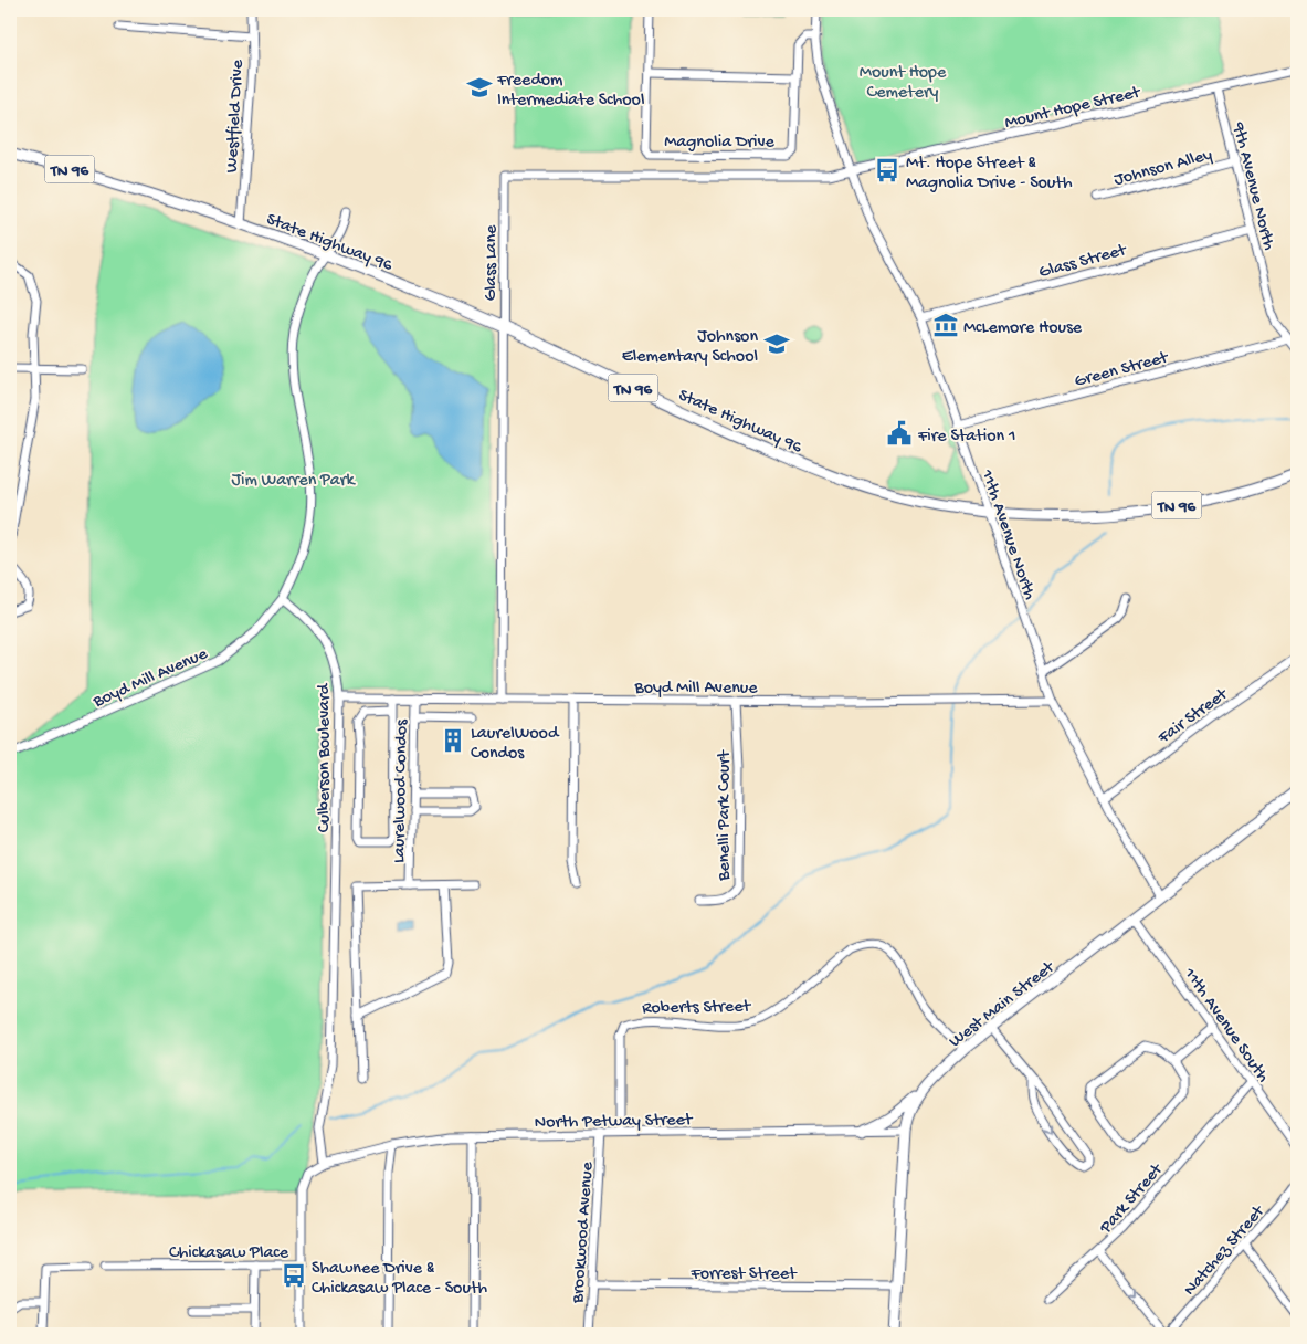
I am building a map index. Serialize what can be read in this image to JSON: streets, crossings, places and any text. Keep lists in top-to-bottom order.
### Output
{
  "streets": {
    "main road": ["TN 96", "State Highway 96", "West Main Street"],
    "street": [
      "Mount Hope Street",
      "Westfield Drive",
      "Magnolia Drive",
      "Johnson Alley",
      "9th Avenue North",
      "Glass Street",
      "Glass Lane",
      "Green Street",
      "11th Avenue North",
      "Boyd Mill Avenue",
      "Fair Street",
      "Culberson Boulevard",
      "Laurelwood Condos",
      "Benelli Park Court",
      "Roberts Street",
      "11th Avenue South",
      "North Petway Street",
      "Park Street",
      "Brookwood Avenue",
      "Natchez Street",
      "Chickasaw Place",
      "Forrest Street"
    ]
  },
  "crossings": [
    ["Mount Hope Street", "9th Avenue North"],
    ["Mount Hope Street", "Glass Lane"],
    ["Mount Hope Street", "11th Avenue North"],
    ["Westfield Drive", "State Highway 96"],
    ["Johnson Alley", "9th Avenue North"],
    ["9th Avenue North", "Glass Street"],
    ["9th Avenue North", "Green Street"],
    ["State Highway 96", "Glass Lane"],
    ["State Highway 96", "11th Avenue North"],
    ["Glass Street", "11th Avenue North"],
    ["Glass Lane", "11th Avenue North"],
    ["Glass Lane", "Boyd Mill Avenue"],
    ["Green Street", "11th Avenue North"],
    ["11th Avenue North", "Boyd Mill Avenue"],
    ["11th Avenue North", "Fair Street"],
    ["11th Avenue North", "West Main Street"],
    ["Boyd Mill Avenue", "Culberson Boulevard"],
    ["Boyd Mill Avenue", "Laurelwood Condos"],
    ["Boyd Mill Avenue", "Benelli Park Court"],
    ["Culberson Boulevard", "North Petway Street"],
    ["West Main Street", "Roberts Street"],
    ["West Main Street", "11th Avenue South"],
    ["West Main Street", "North Petway Street"],
    ["West Main Street", "Forrest Street"],
    ["Roberts Street", "North Petway Street"],
    ["11th Avenue South", "Park Street"],
    ["North Petway Street", "Brookwood Avenue"],
    ["Park Street", "Natchez Street"],
    ["Brookwood Avenue", "Forrest Street"]
  ],
  "parks": ["Mount Hope Cemetery", "Jim Warren Park"],
  "places": {
    "school or university": ["Freedom Intermediate School", "Johnson Elementary School"],
    "bus stop": ["Mt. Hope Street & Magnolia Drive - South", "Shawnee Drive & Chickasaw Place - South"],
    "museum": ["McLemore House"],
    "public building": ["Fire Station 1"],
    "building": ["LaurelWood Condos"]
  }
}
